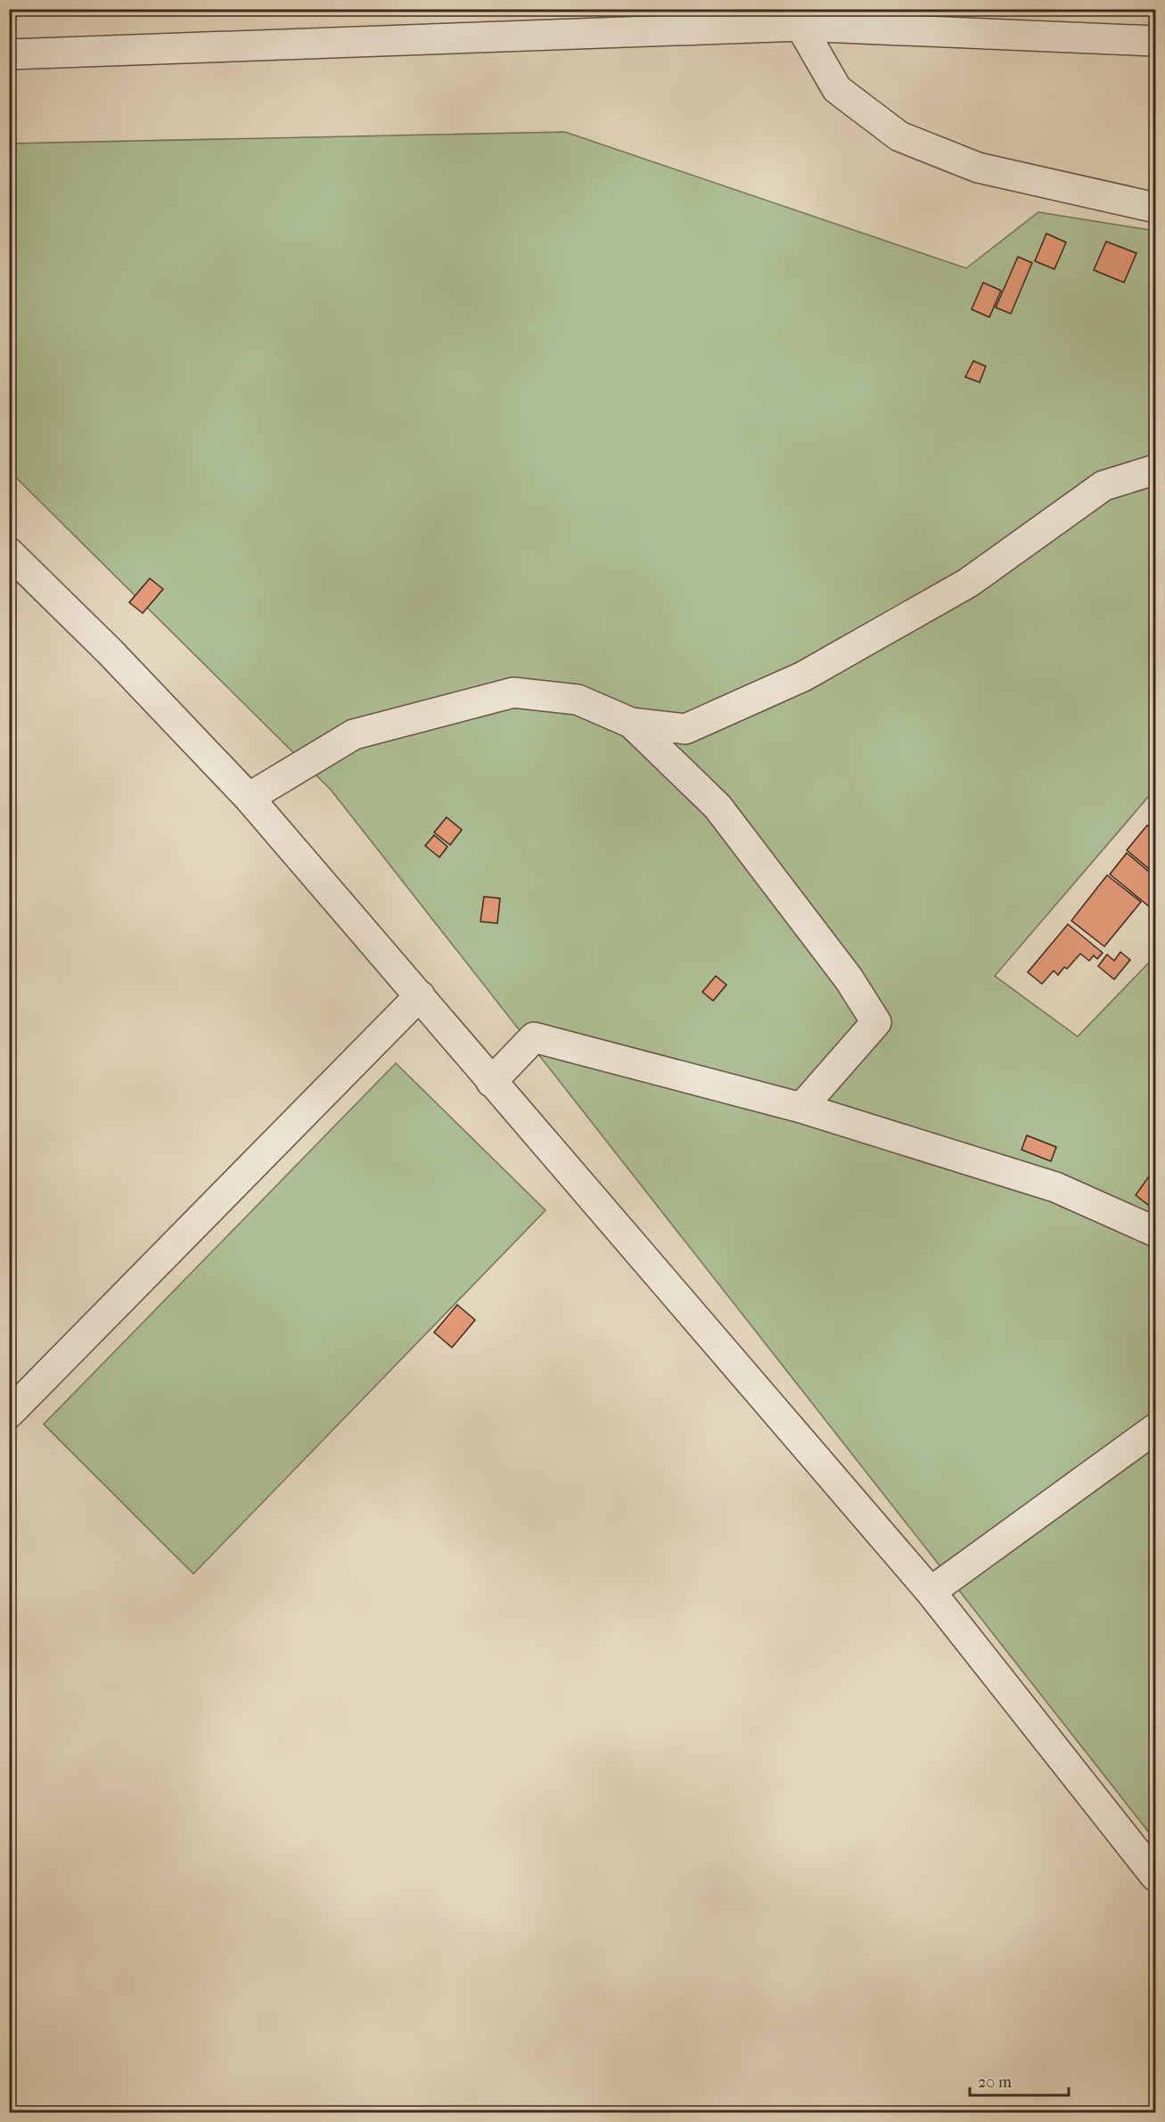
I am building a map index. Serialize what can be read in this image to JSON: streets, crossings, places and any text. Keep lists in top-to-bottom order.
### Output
{
  "scale_bar": "20 m"
}
